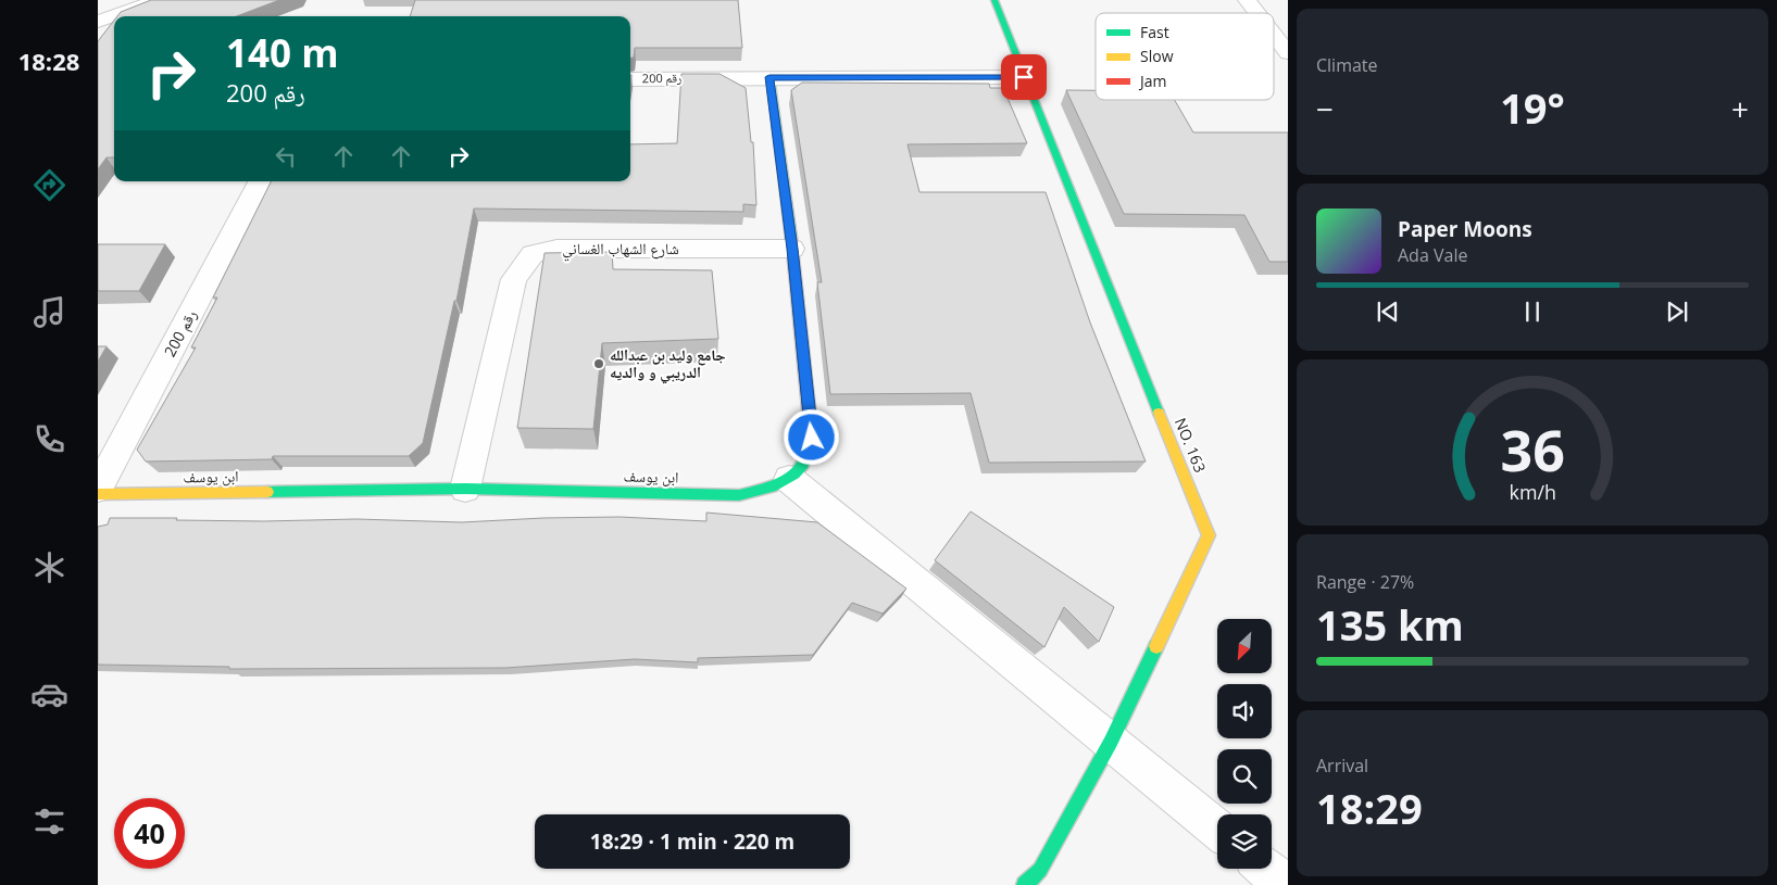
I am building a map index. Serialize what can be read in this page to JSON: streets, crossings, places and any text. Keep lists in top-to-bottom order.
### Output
{
  "streets": {
    "street": [
      "رقم 200",
      "شارع الشهاب الغساني",
      "NO. 163",
      "ابن يوسف"
    ]
  },
  "crossings": [
    ["رقم 200", "NO. 163"],
    ["رقم 200", "ابن يوسف"],
    ["شارع الشهاب الغساني", "ابن يوسف"]
  ],
  "places": ["جامع وليد بن عبدالله الدريبي و والديه"],
  "legend": ["Fast", "Slow", "Jam"],
  "north": "bottom left",
  "page": {
    "tabs": "18:28",
    "tile": [
      "Climate",
      ["Range · 27%", "135 km"],
      ["Arrival", "18:29"]
    ],
    "turn": ["140 m", "رقم 200"],
    "heat": ["−", "19°", "+"],
    "song": ["Paper Moons", "Ada Vale"],
    "limit": "40",
    "trip": "18:29 · 1 min · 220 m",
    "gauge": ["36", "km/h"]
  }
}
